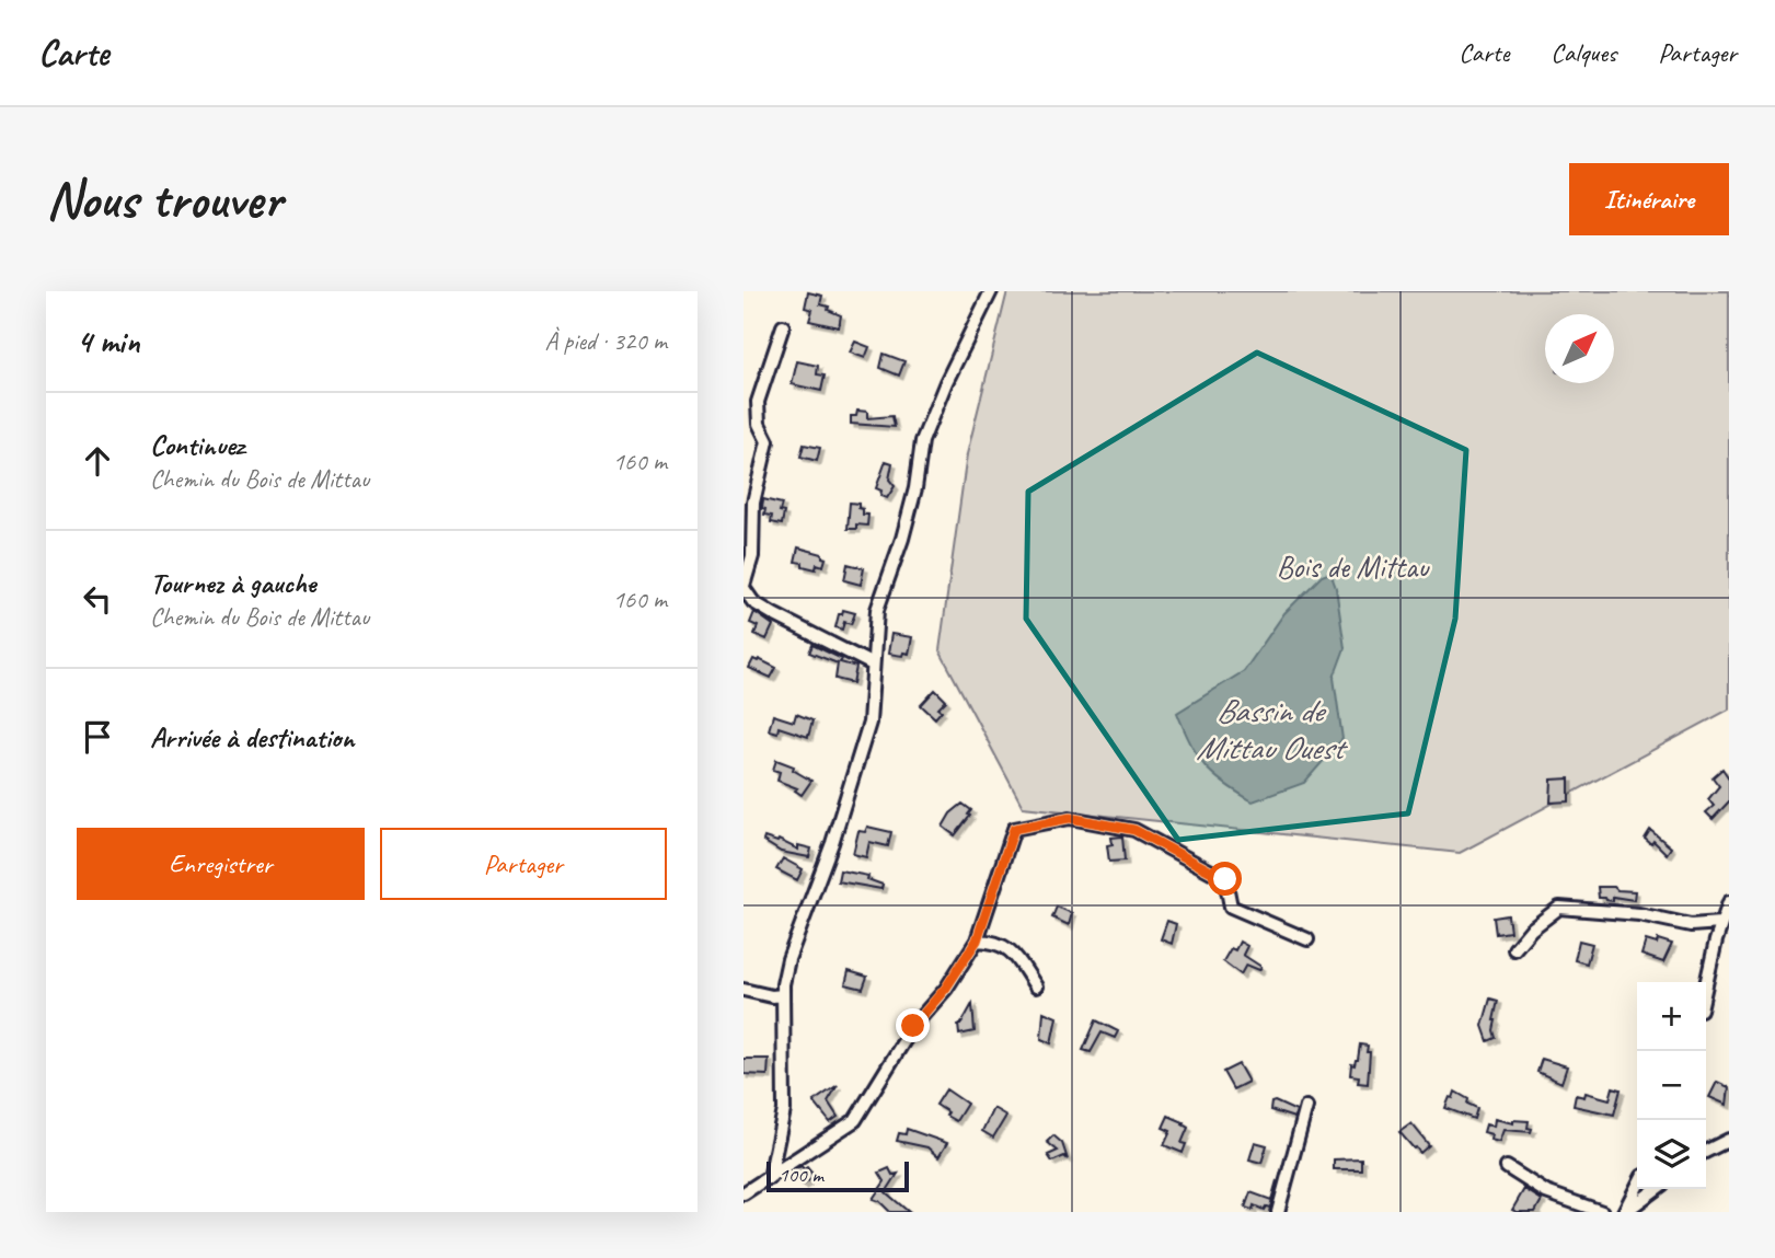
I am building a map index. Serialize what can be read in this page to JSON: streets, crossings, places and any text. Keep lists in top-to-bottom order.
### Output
{
  "water": ["Bassin de Mittau Ouest"],
  "parks": ["Bois de Mittau"],
  "scale_bar": "100 m",
  "north": "top right",
  "page": {
    "header": "Carte",
    "nav": ["Carte", "Calques", "Partager"],
    "buttons": [
      "Itinéraire",
      ["Enregistrer", "Partager"]
    ],
    "title": "Nous trouver",
    "heading": ["4 min", "À pied · 320 m"],
    "list": [
      ["Continuez", "Chemin du Bois de Mittau", "160 m"],
      ["Tournez à gauche", "Chemin du Bois de Mittau", "160 m"],
      "Arrivée à destination"
    ],
    "map_buttons": ["+", "−"],
    "scale": "100 m"
  }
}
